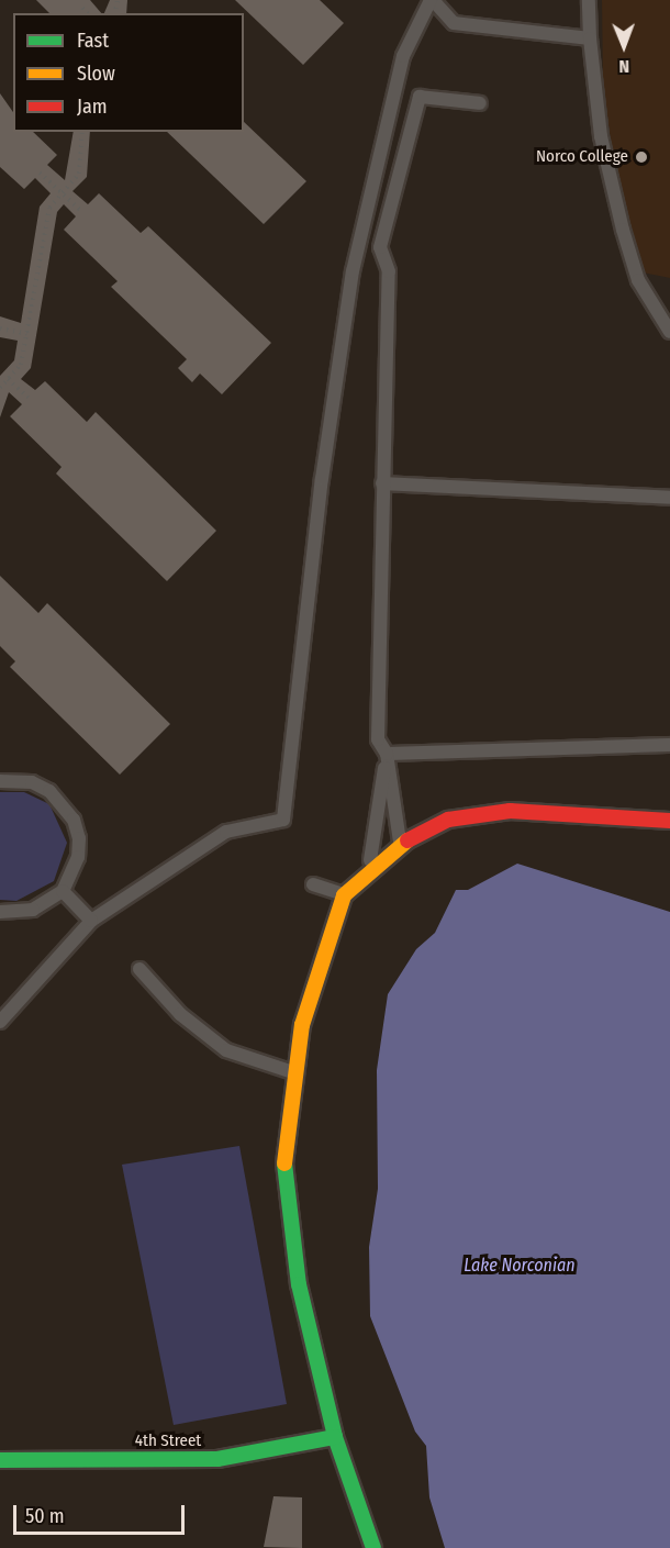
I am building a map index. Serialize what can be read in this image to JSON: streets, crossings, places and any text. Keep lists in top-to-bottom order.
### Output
{
  "streets": {
    "street": ["4th Street"]
  },
  "water": ["Lake Norconian"],
  "places": ["Norco College"],
  "legend": ["Fast", "Slow", "Jam"],
  "scale_bar": "50 m",
  "north": "bottom"
}
